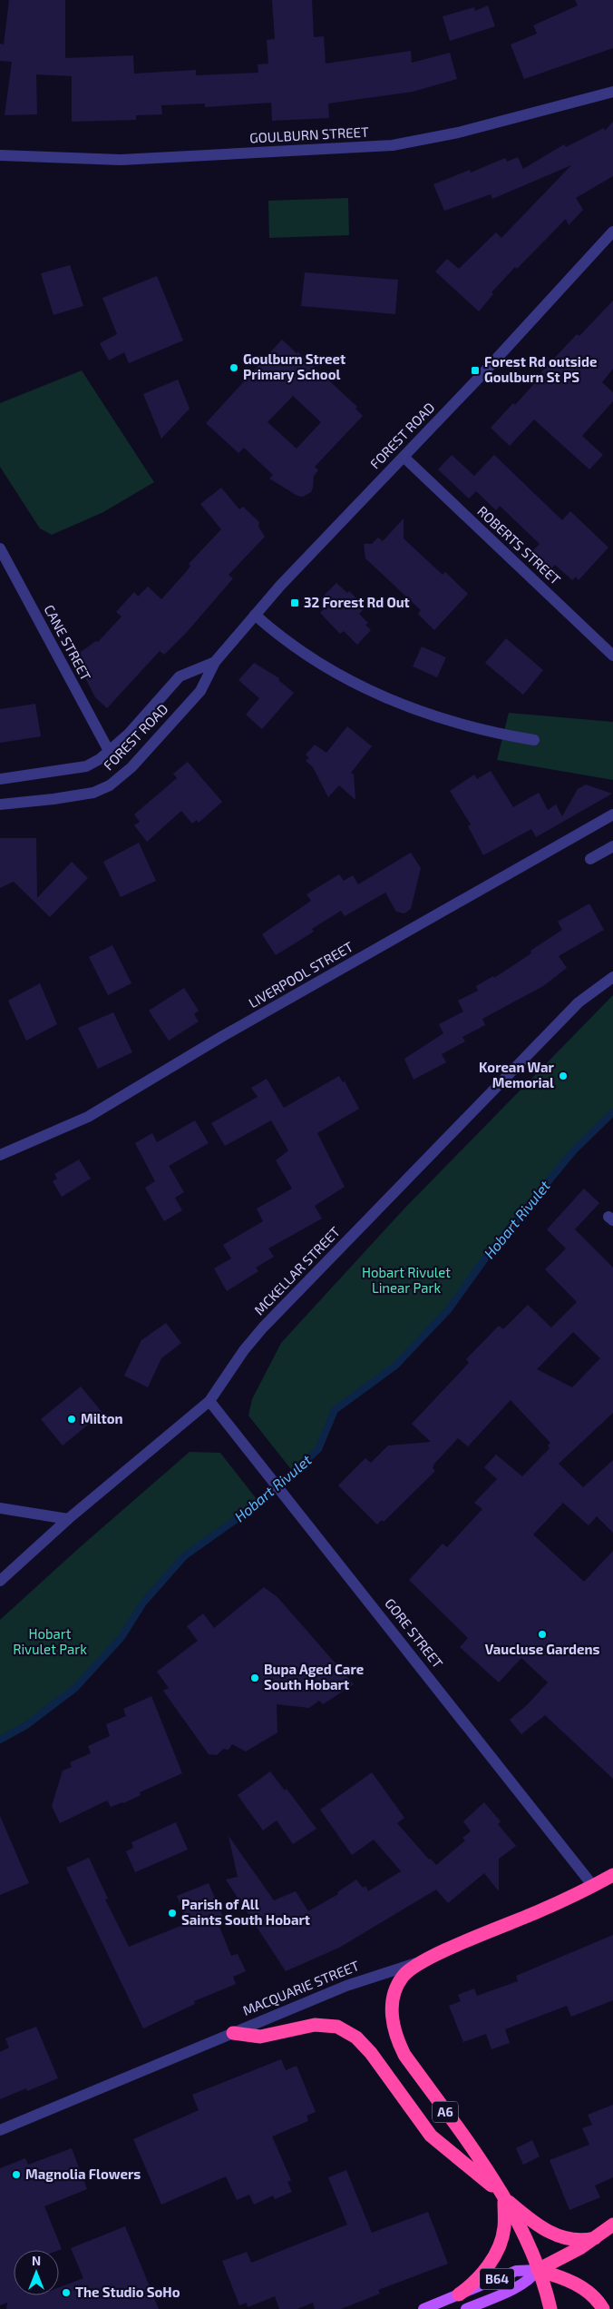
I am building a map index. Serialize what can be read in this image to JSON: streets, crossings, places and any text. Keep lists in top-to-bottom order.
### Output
{
  "streets": {
    "highway": ["MACQUARIE STREET", "A6"],
    "main road": ["B64"],
    "street": [
      "GOULBURN STREET",
      "FOREST ROAD",
      "ROBERTS STREET",
      "CANE STREET",
      "LIVERPOOL STREET",
      "MCKELLAR STREET",
      "GORE STREET"
    ]
  },
  "crossings": [
    ["FOREST ROAD", "ROBERTS STREET"],
    ["FOREST ROAD", "CANE STREET"],
    ["MCKELLAR STREET", "GORE STREET"],
    ["GORE STREET", "MACQUARIE STREET"],
    ["MACQUARIE STREET", "A6"],
    ["A6", "B64"]
  ],
  "water": ["Hobart Rivulet"],
  "parks": ["Hobart Rivulet Linear Park", "Hobart Rivulet Park"],
  "places": {
    "other": [
      "Goulburn Street Primary School",
      "Korean War Memorial",
      "Milton",
      "Vaucluse Gardens",
      "Bupa Aged Care South Hobart",
      "Parish of All Saints South Hobart",
      "Magnolia Flowers",
      "The Studio SoHo"
    ],
    "transit": ["Forest Rd outside Goulburn St PS", "32 Forest Rd Out"]
  },
  "north": "top"
}
